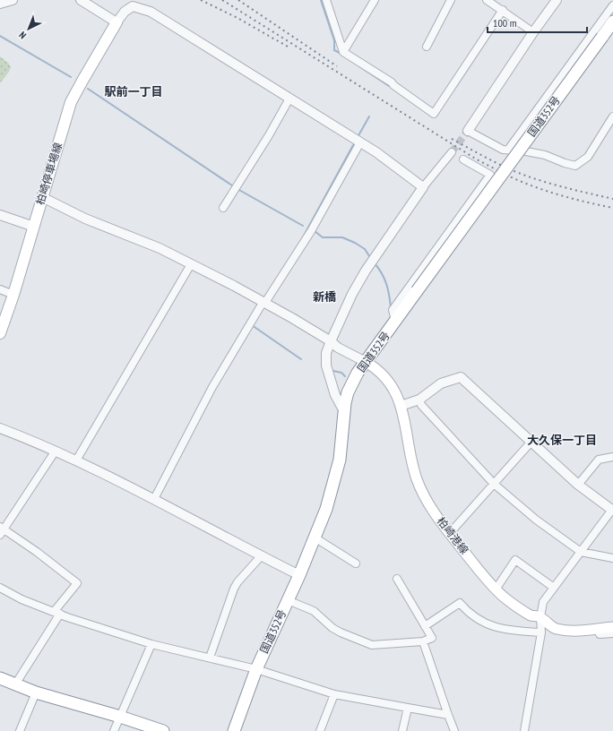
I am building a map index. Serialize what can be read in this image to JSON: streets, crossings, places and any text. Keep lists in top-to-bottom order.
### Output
{
  "streets": {
    "highway": ["国道352号"],
    "main road": ["柏崎停車場線", "柏崎港線"]
  },
  "crossings": [
    ["国道352号", "柏崎港線"]
  ],
  "districts": ["駅前一丁目", "新橋", "大久保一丁目"],
  "scale_bar": "100 m",
  "north": "bottom left"
}
